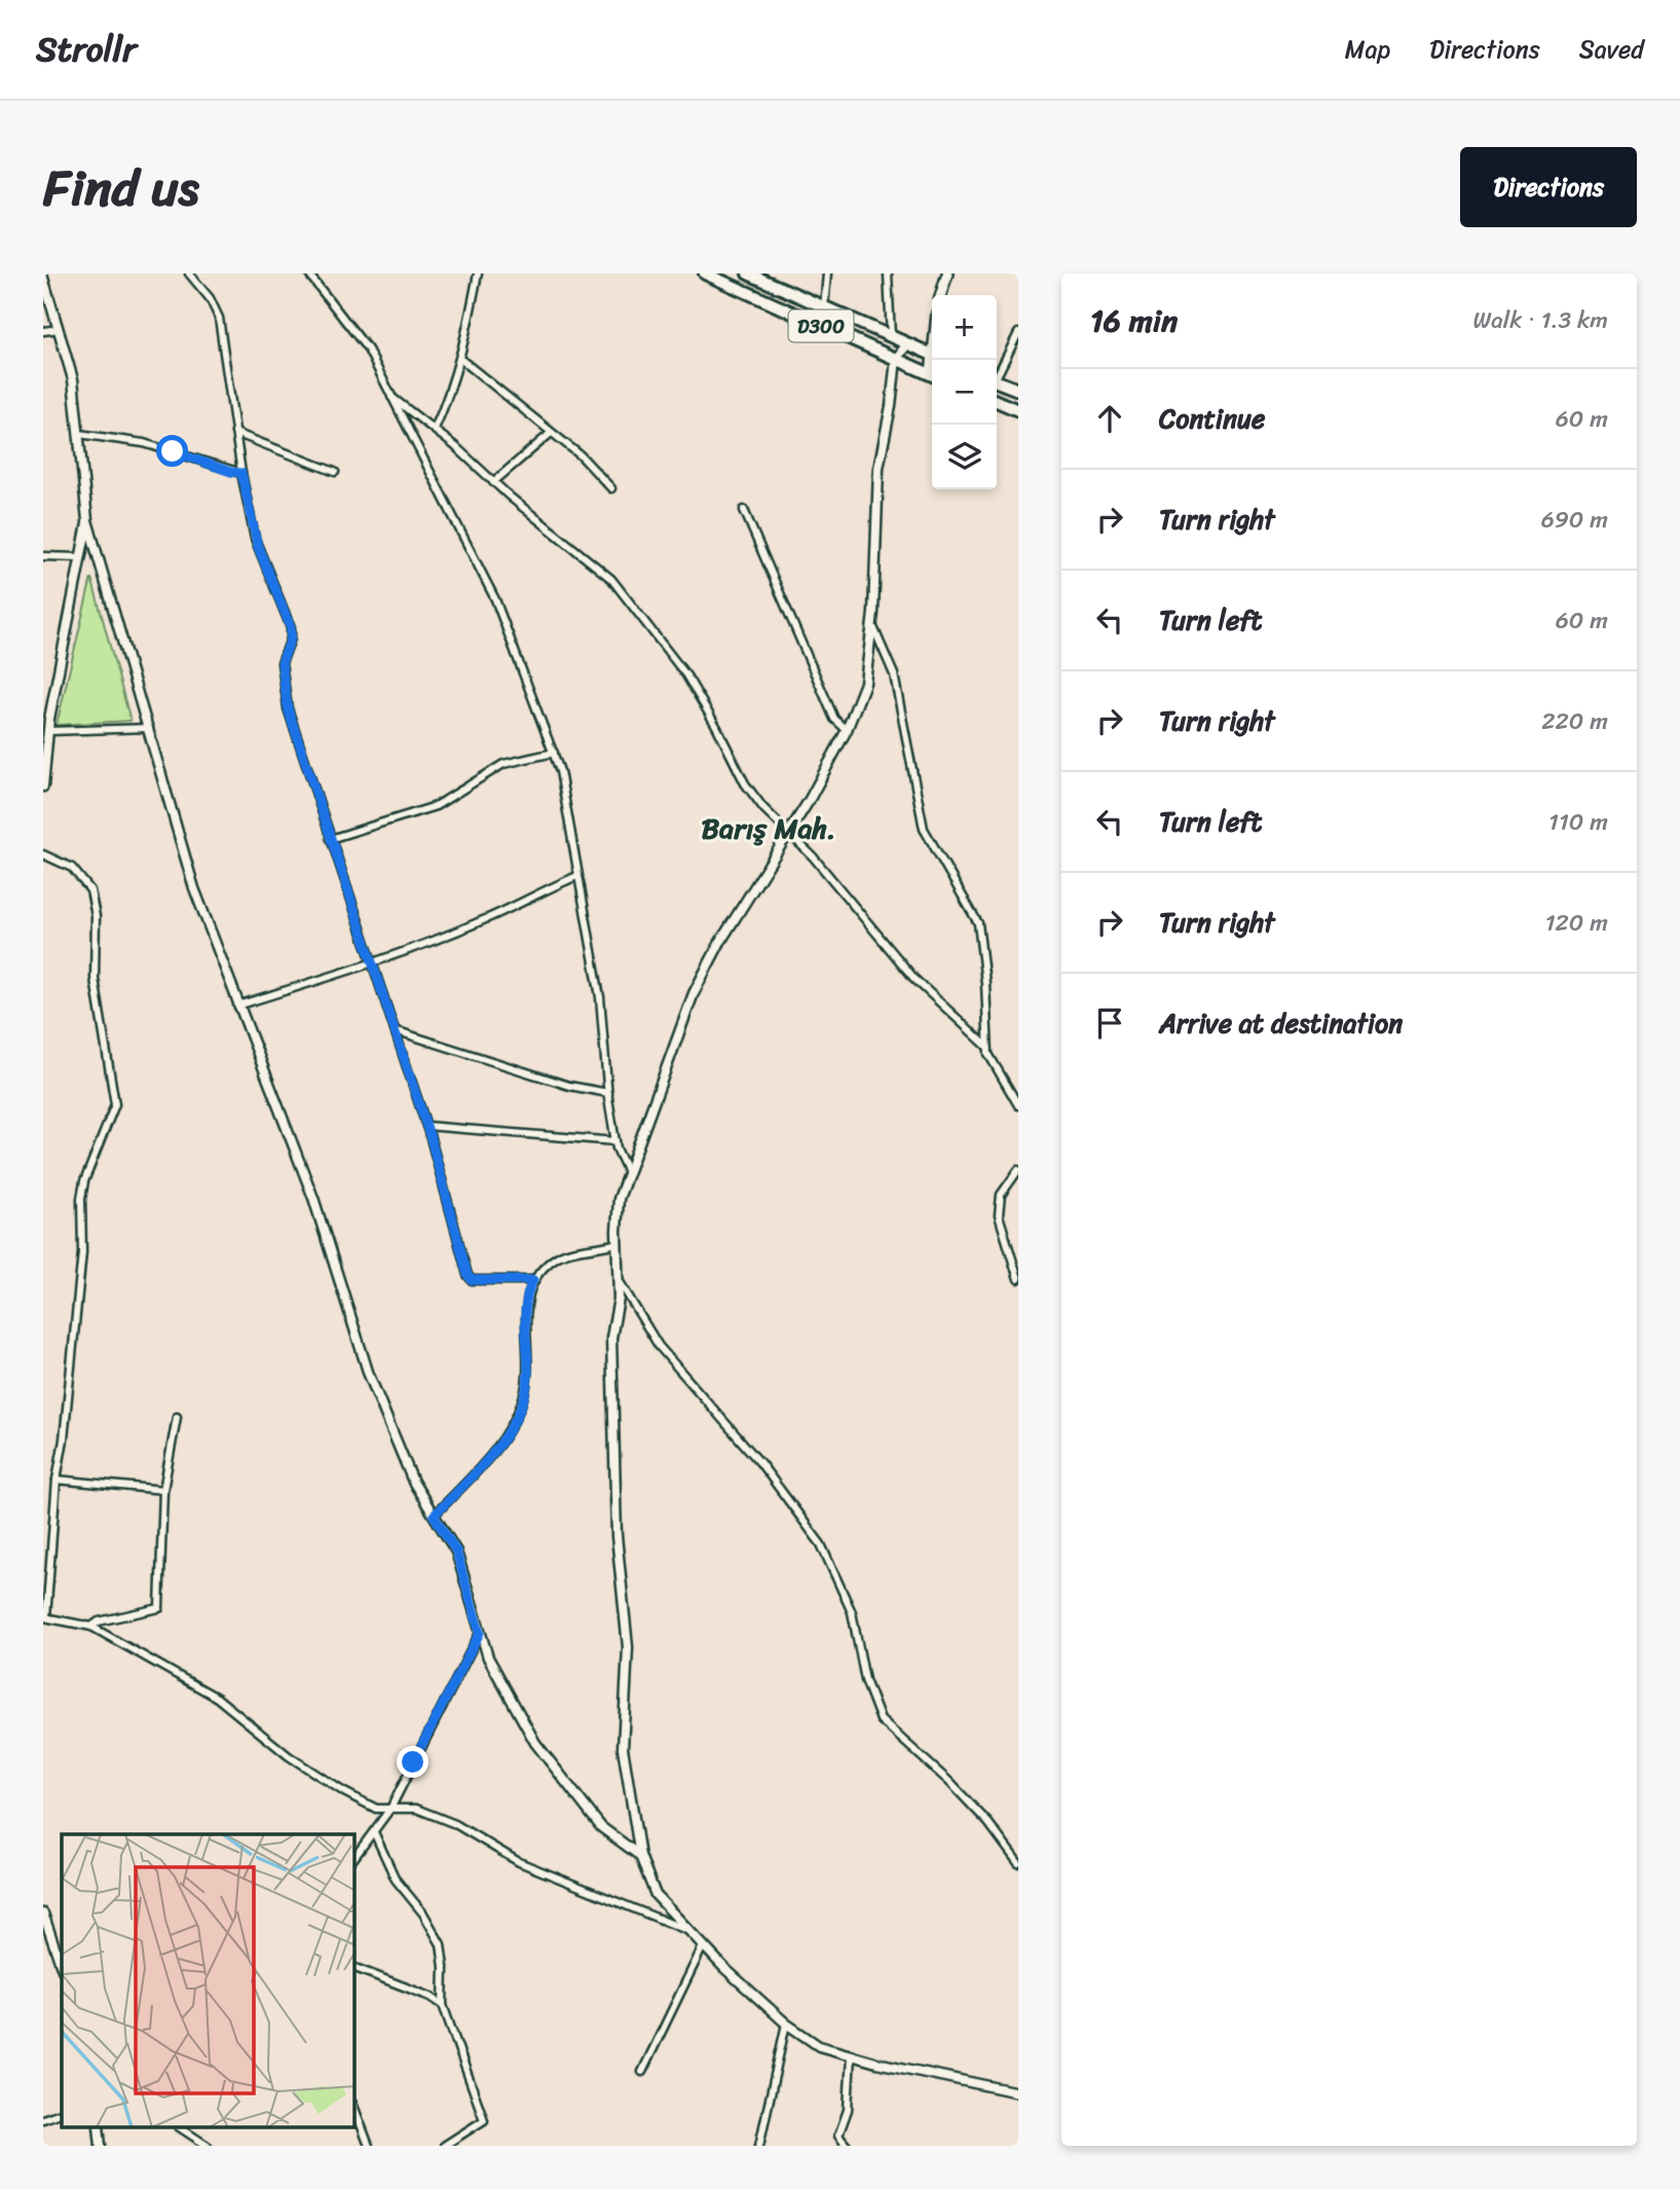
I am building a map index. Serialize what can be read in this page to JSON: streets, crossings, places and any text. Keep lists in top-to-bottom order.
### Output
{
  "streets": {
    "highway": ["D300"]
  },
  "districts": ["Barış Mah."],
  "page": {
    "header": "Strollr",
    "nav": ["Map", "Directions", "Saved"],
    "title": "Find us",
    "buttons": "Directions",
    "heading": ["16 min", "Walk · 1.3 km"],
    "map_buttons": ["+", "−"],
    "list": [
      ["Continue", "60 m"],
      ["Turn right", "690 m"],
      ["Turn left", "60 m"],
      ["Turn right", "220 m"],
      ["Turn left", "110 m"],
      ["Turn right", "120 m"],
      "Arrive at destination"
    ]
  }
}
